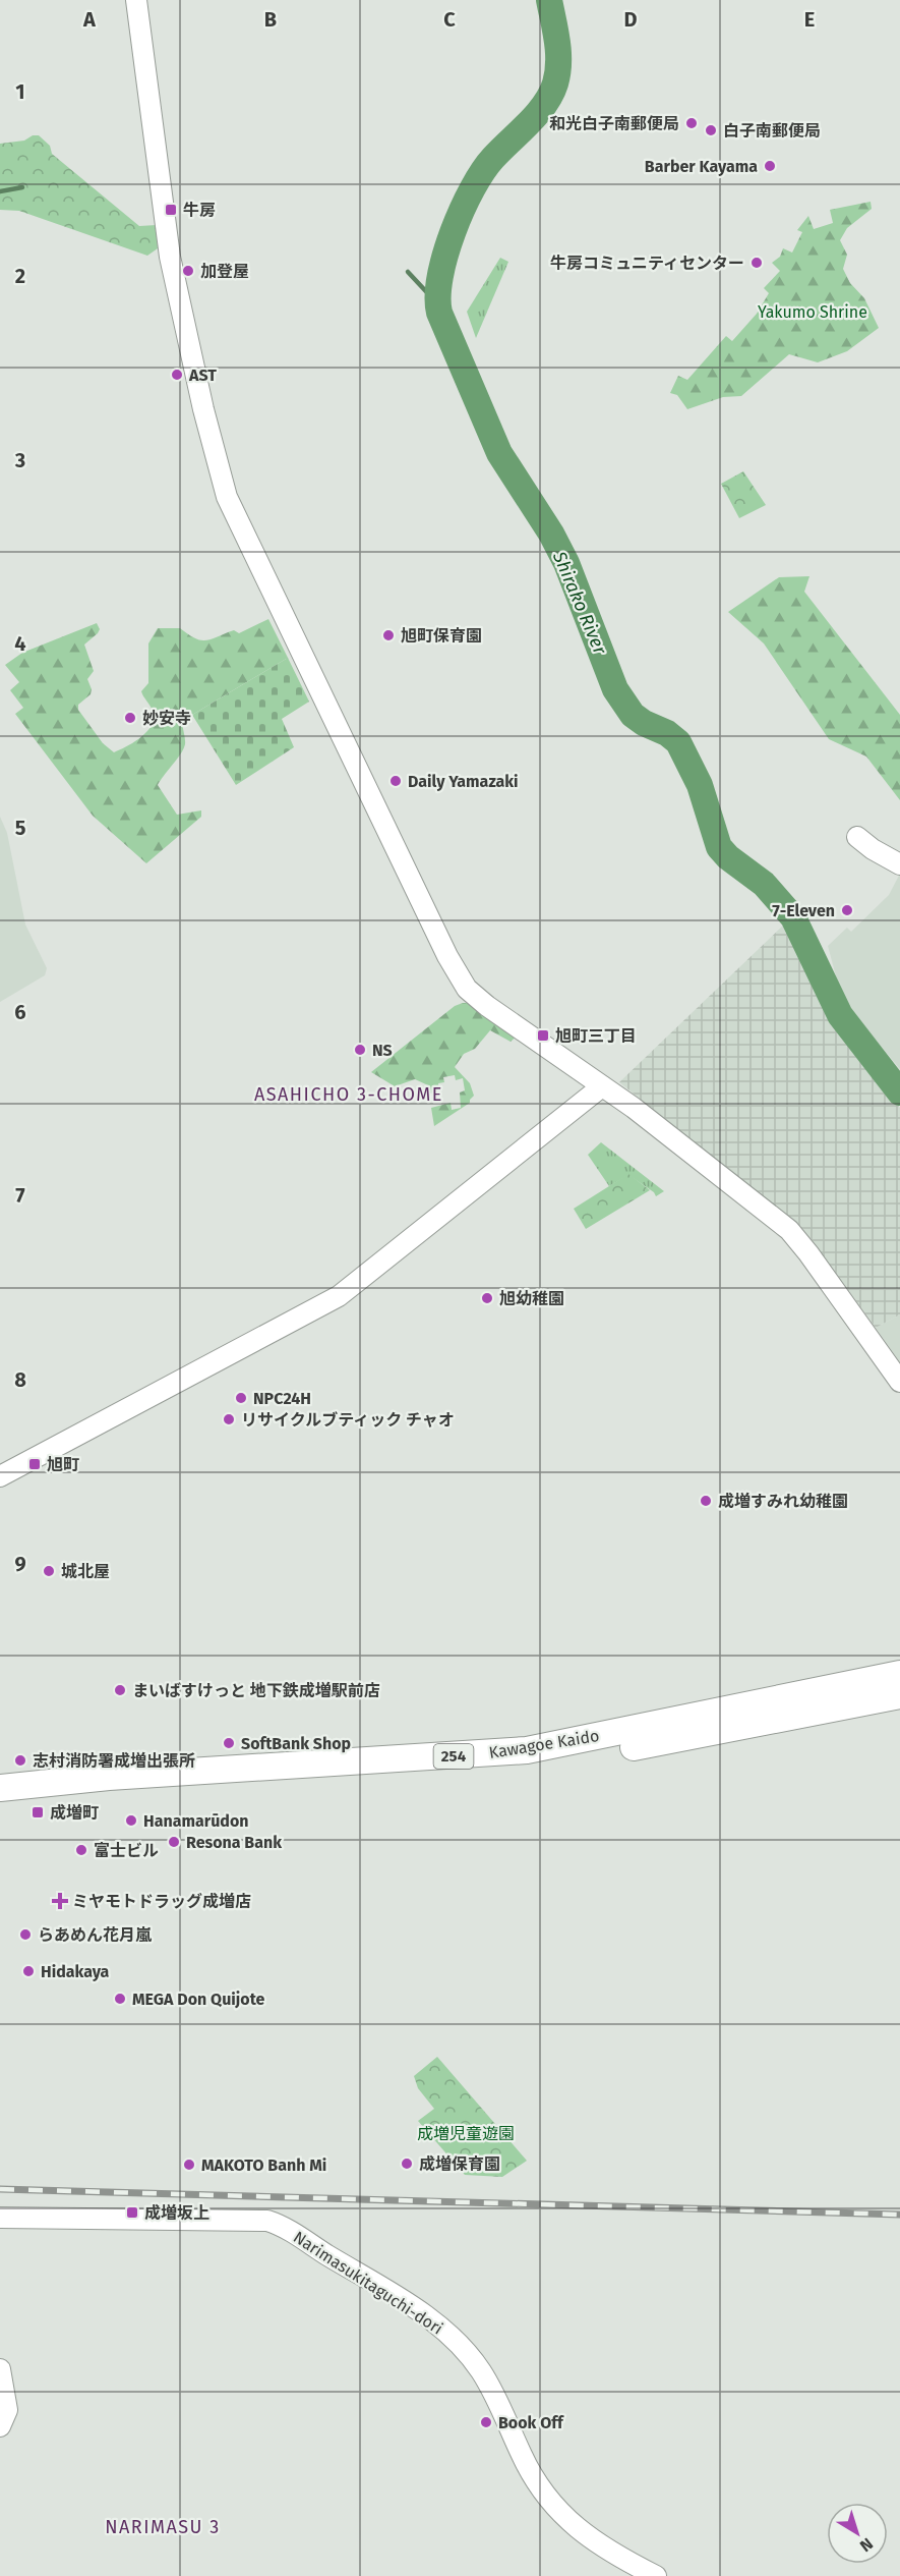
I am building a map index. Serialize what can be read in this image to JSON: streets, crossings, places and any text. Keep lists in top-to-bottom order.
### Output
{
  "streets": {
    "highway": ["Kawagoe Kaido", "254"],
    "street": ["Narimasukitaguchi-dori"]
  },
  "districts": ["ASAHICHO 3-CHOME", "NARIMASU 3"],
  "water": ["Shirako River"],
  "parks": ["Yakumo Shrine", "成増児童遊園"],
  "places": {
    "other": [
      "和光白子南郵便局",
      "白子南郵便局",
      "Barber Kayama",
      "牛房コミュニティセンター",
      "加登屋",
      "AST",
      "旭町保育園",
      "妙安寺",
      "Daily Yamazaki",
      "7-Eleven",
      "NS",
      "旭幼稚園",
      "NPC24H",
      "リサイクルブティック チャオ",
      "成増すみれ幼稚園",
      "城北屋",
      "まいばすけっと 地下鉄成増駅前店",
      "SoftBank Shop",
      "志村消防署成増出張所",
      "Hanamarūdon",
      "Resona Bank",
      "富士ビル",
      "らあめん花月嵐",
      "Hidakaya",
      "MEGA Don Quijote",
      "成増保育園",
      "MAKOTO Banh Mi",
      "Book Off"
    ],
    "transit": [
      "牛房",
      "旭町三丁目",
      "旭町",
      "成増町",
      "成増坂上"
    ],
    "health": ["ミヤモトドラッグ成増店"]
  },
  "north": "bottom right",
  "grid": {
    "columns": [
      "A",
      "B",
      "C",
      "D",
      "E"
    ],
    "rows": [
      "1",
      "2",
      "3",
      "4",
      "5",
      "6",
      "7",
      "8",
      "9"
    ]
  }
}
